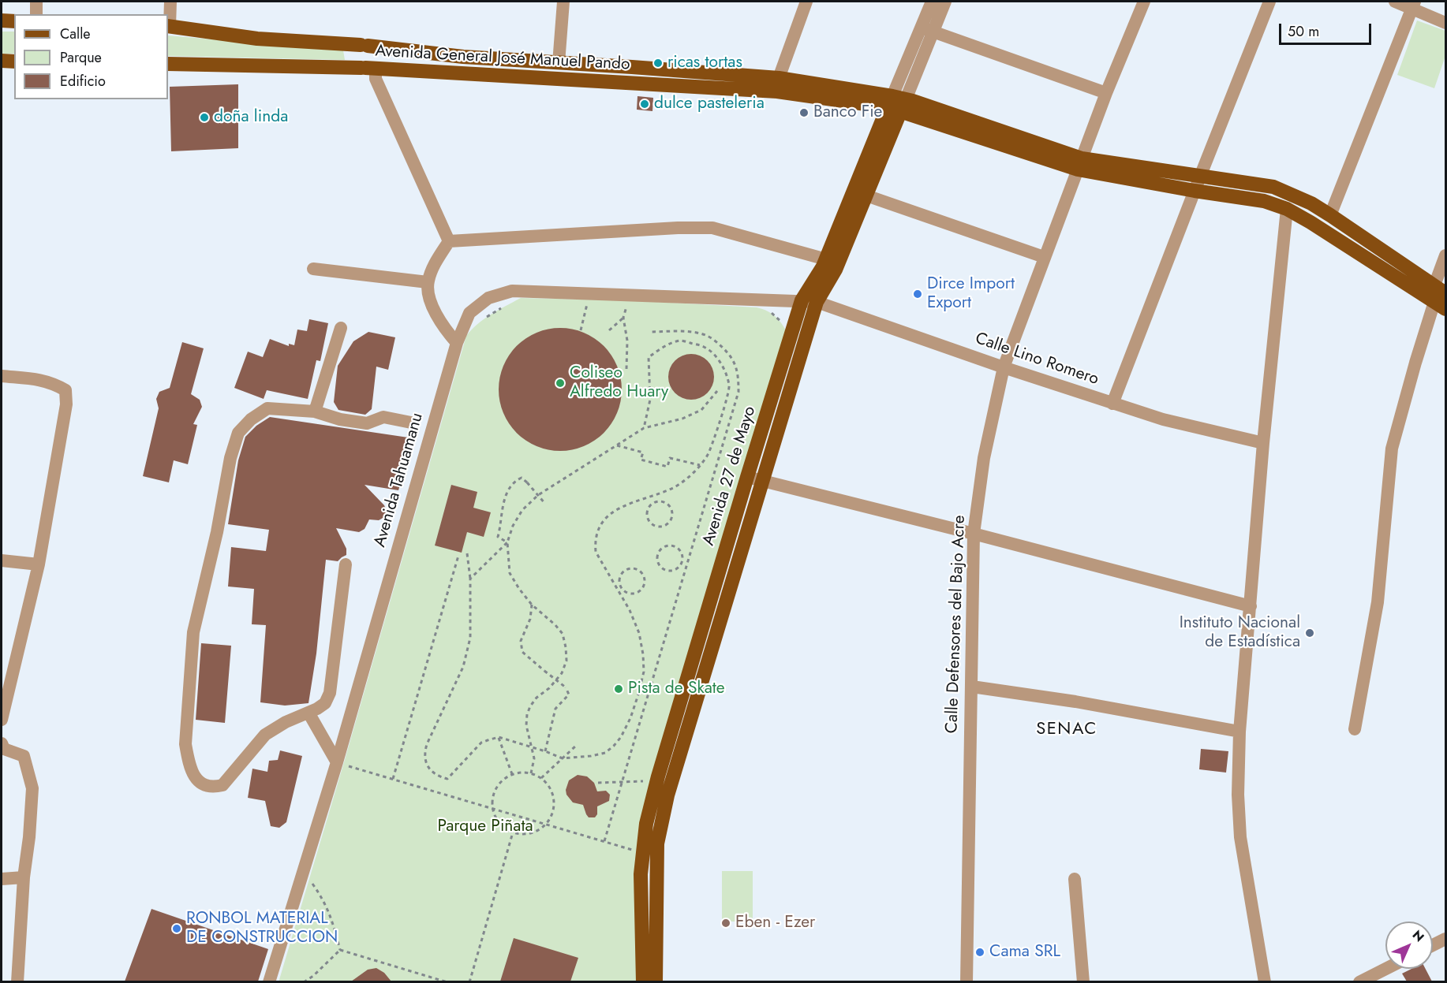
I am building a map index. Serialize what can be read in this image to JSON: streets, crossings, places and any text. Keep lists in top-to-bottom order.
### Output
{
  "streets": {
    "main road": ["Avenida General José Manuel Pando", "Avenida 27 de Mayo"],
    "street": ["Calle Lino Romero", "Avenida Tahuamanu", "Calle Defensores del Bajo Acre"]
  },
  "crossings": [
    ["Avenida General José Manuel Pando", "Avenida 27 de Mayo"],
    ["Avenida General José Manuel Pando", "Calle Defensores del Bajo Acre"],
    ["Calle Lino Romero", "Avenida 27 de Mayo"],
    ["Calle Lino Romero", "Avenida Tahuamanu"],
    ["Calle Lino Romero", "Calle Defensores del Bajo Acre"],
    ["Avenida 27 de Mayo", "Avenida Tahuamanu"]
  ],
  "districts": ["SENAC"],
  "parks": ["Parque Piñata"],
  "places": [
    "ricas tortas",
    "dulce pasteleria",
    "Banco Fie",
    "doña linda",
    "Dirce Import Export",
    "Coliseo Alfredo Huary",
    "Instituto Nacional de Estadística",
    "Pista de Skate",
    "Eben - Ezer",
    "RONBOL MATERIAL DE CONSTRUCCION",
    "Cama SRL"
  ],
  "legend": ["Calle", "Parque", "Edificio"],
  "scale_bar": "50 m",
  "north": "top right"
}
